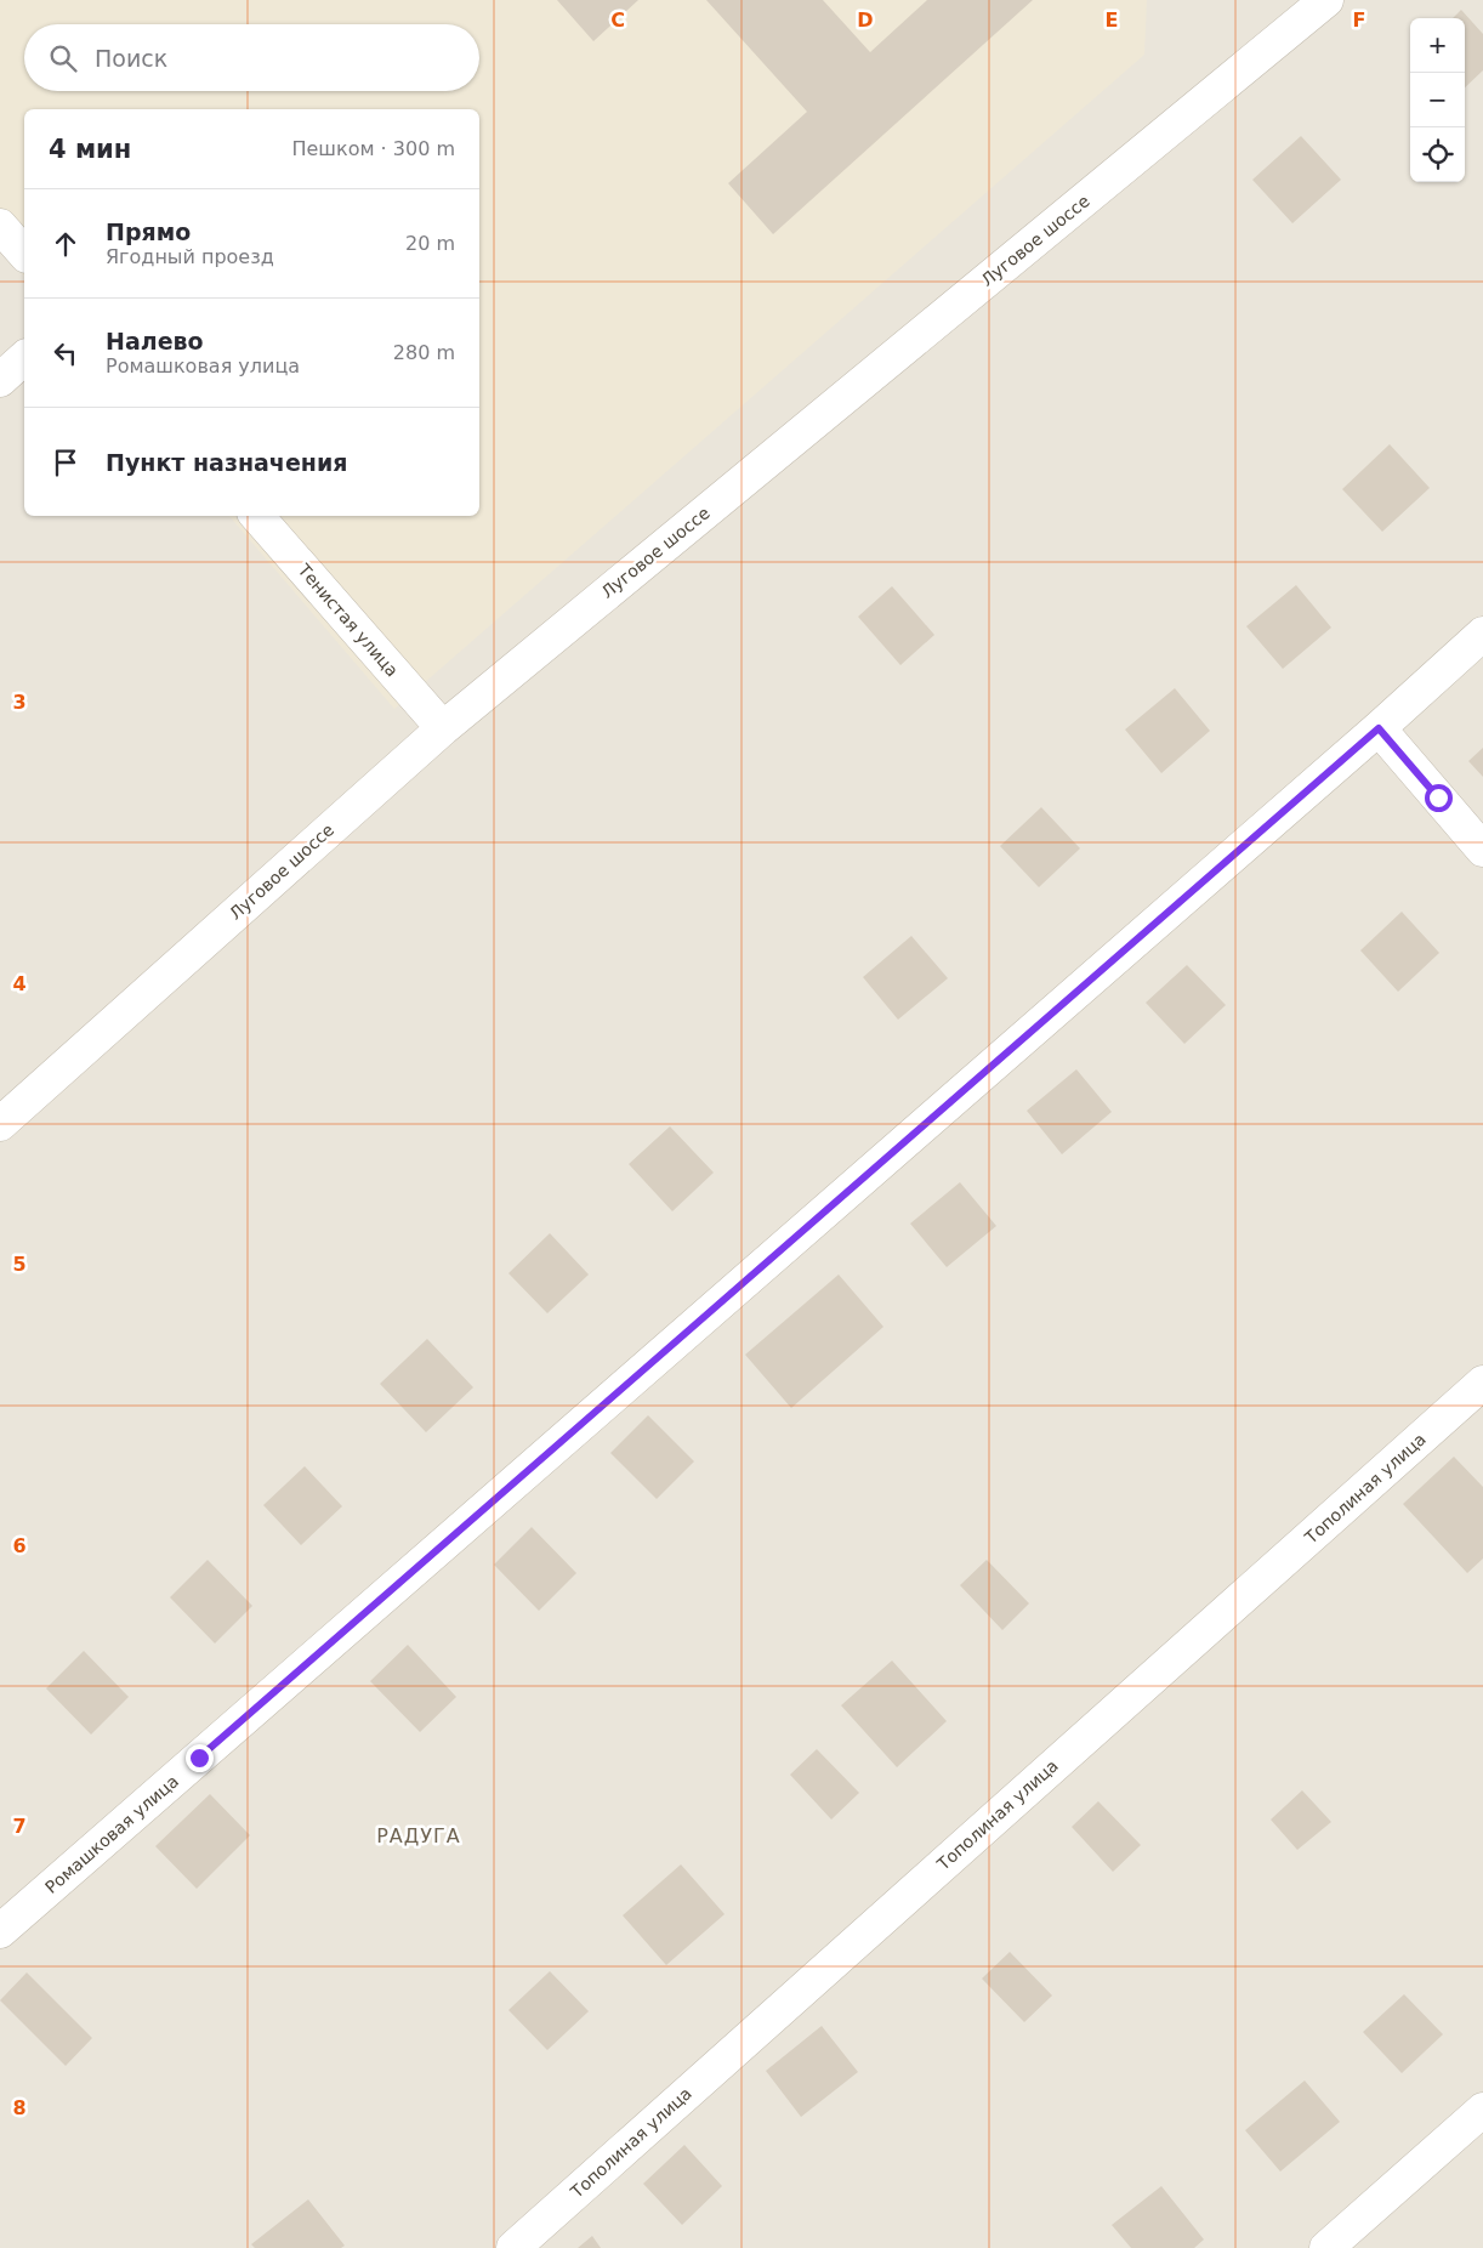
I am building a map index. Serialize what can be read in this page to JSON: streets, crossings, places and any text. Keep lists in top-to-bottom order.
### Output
{
  "streets": {
    "street": [
      "Луговое шоссе",
      "Тенистая улица",
      "Тополиная улица",
      "Ромашковая улица"
    ]
  },
  "crossings": [
    ["Луговое шоссе", "Тенистая улица"]
  ],
  "districts": ["РАДУГА"],
  "page": {
    "map_buttons": ["+", "−"],
    "search": "Поиск",
    "heading": ["4 мин", "Пешком · 300 m"],
    "list": [
      ["Прямо", "Ягодный проезд", "20 m"],
      ["Налево", "Ромашковая улица", "280 m"],
      "Пункт назначения"
    ]
  },
  "grid": {
    "columns": [
      "C",
      "D",
      "E",
      "F"
    ],
    "rows": [
      "3",
      "4",
      "5",
      "6",
      "7",
      "8"
    ]
  }
}
